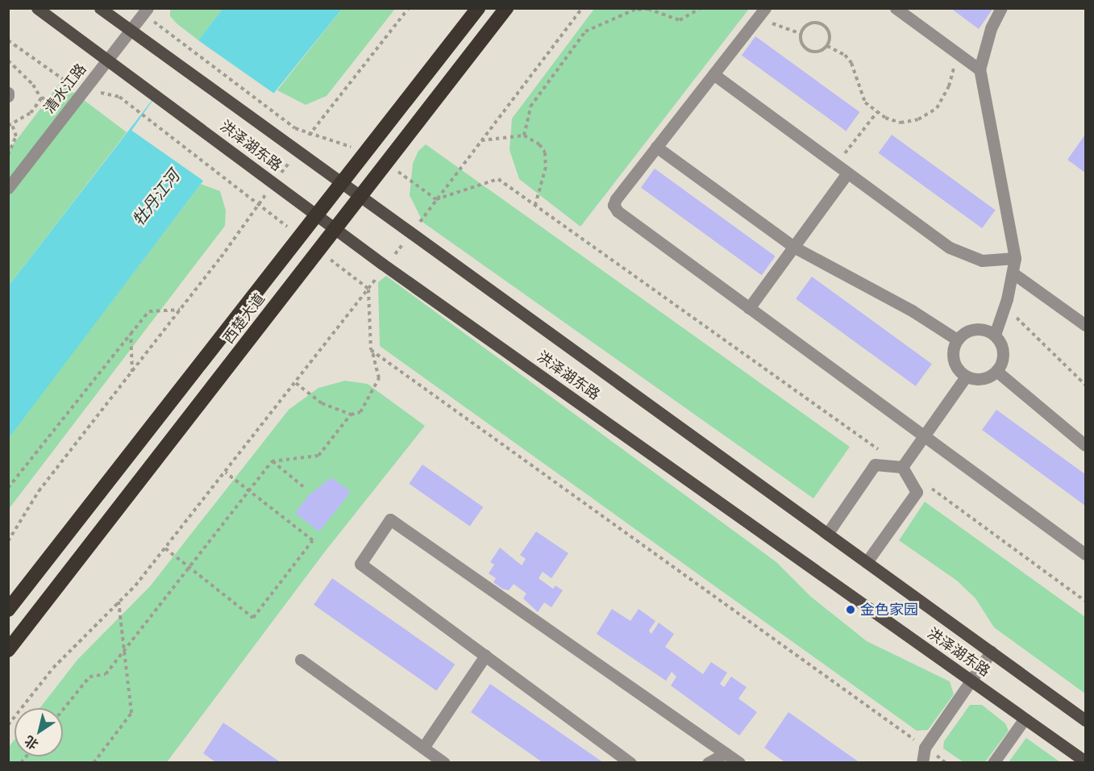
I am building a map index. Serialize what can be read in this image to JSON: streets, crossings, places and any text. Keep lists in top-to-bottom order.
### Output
{
  "streets": {
    "highway": ["西楚大道"],
    "main road": ["洪泽湖东路"],
    "street": ["清水江路"]
  },
  "crossings": [
    ["清水江路", "洪泽湖东路"],
    ["洪泽湖东路", "西楚大道"]
  ],
  "water": ["牡丹江河"],
  "places": ["金色家园"],
  "north": "bottom left"
}
